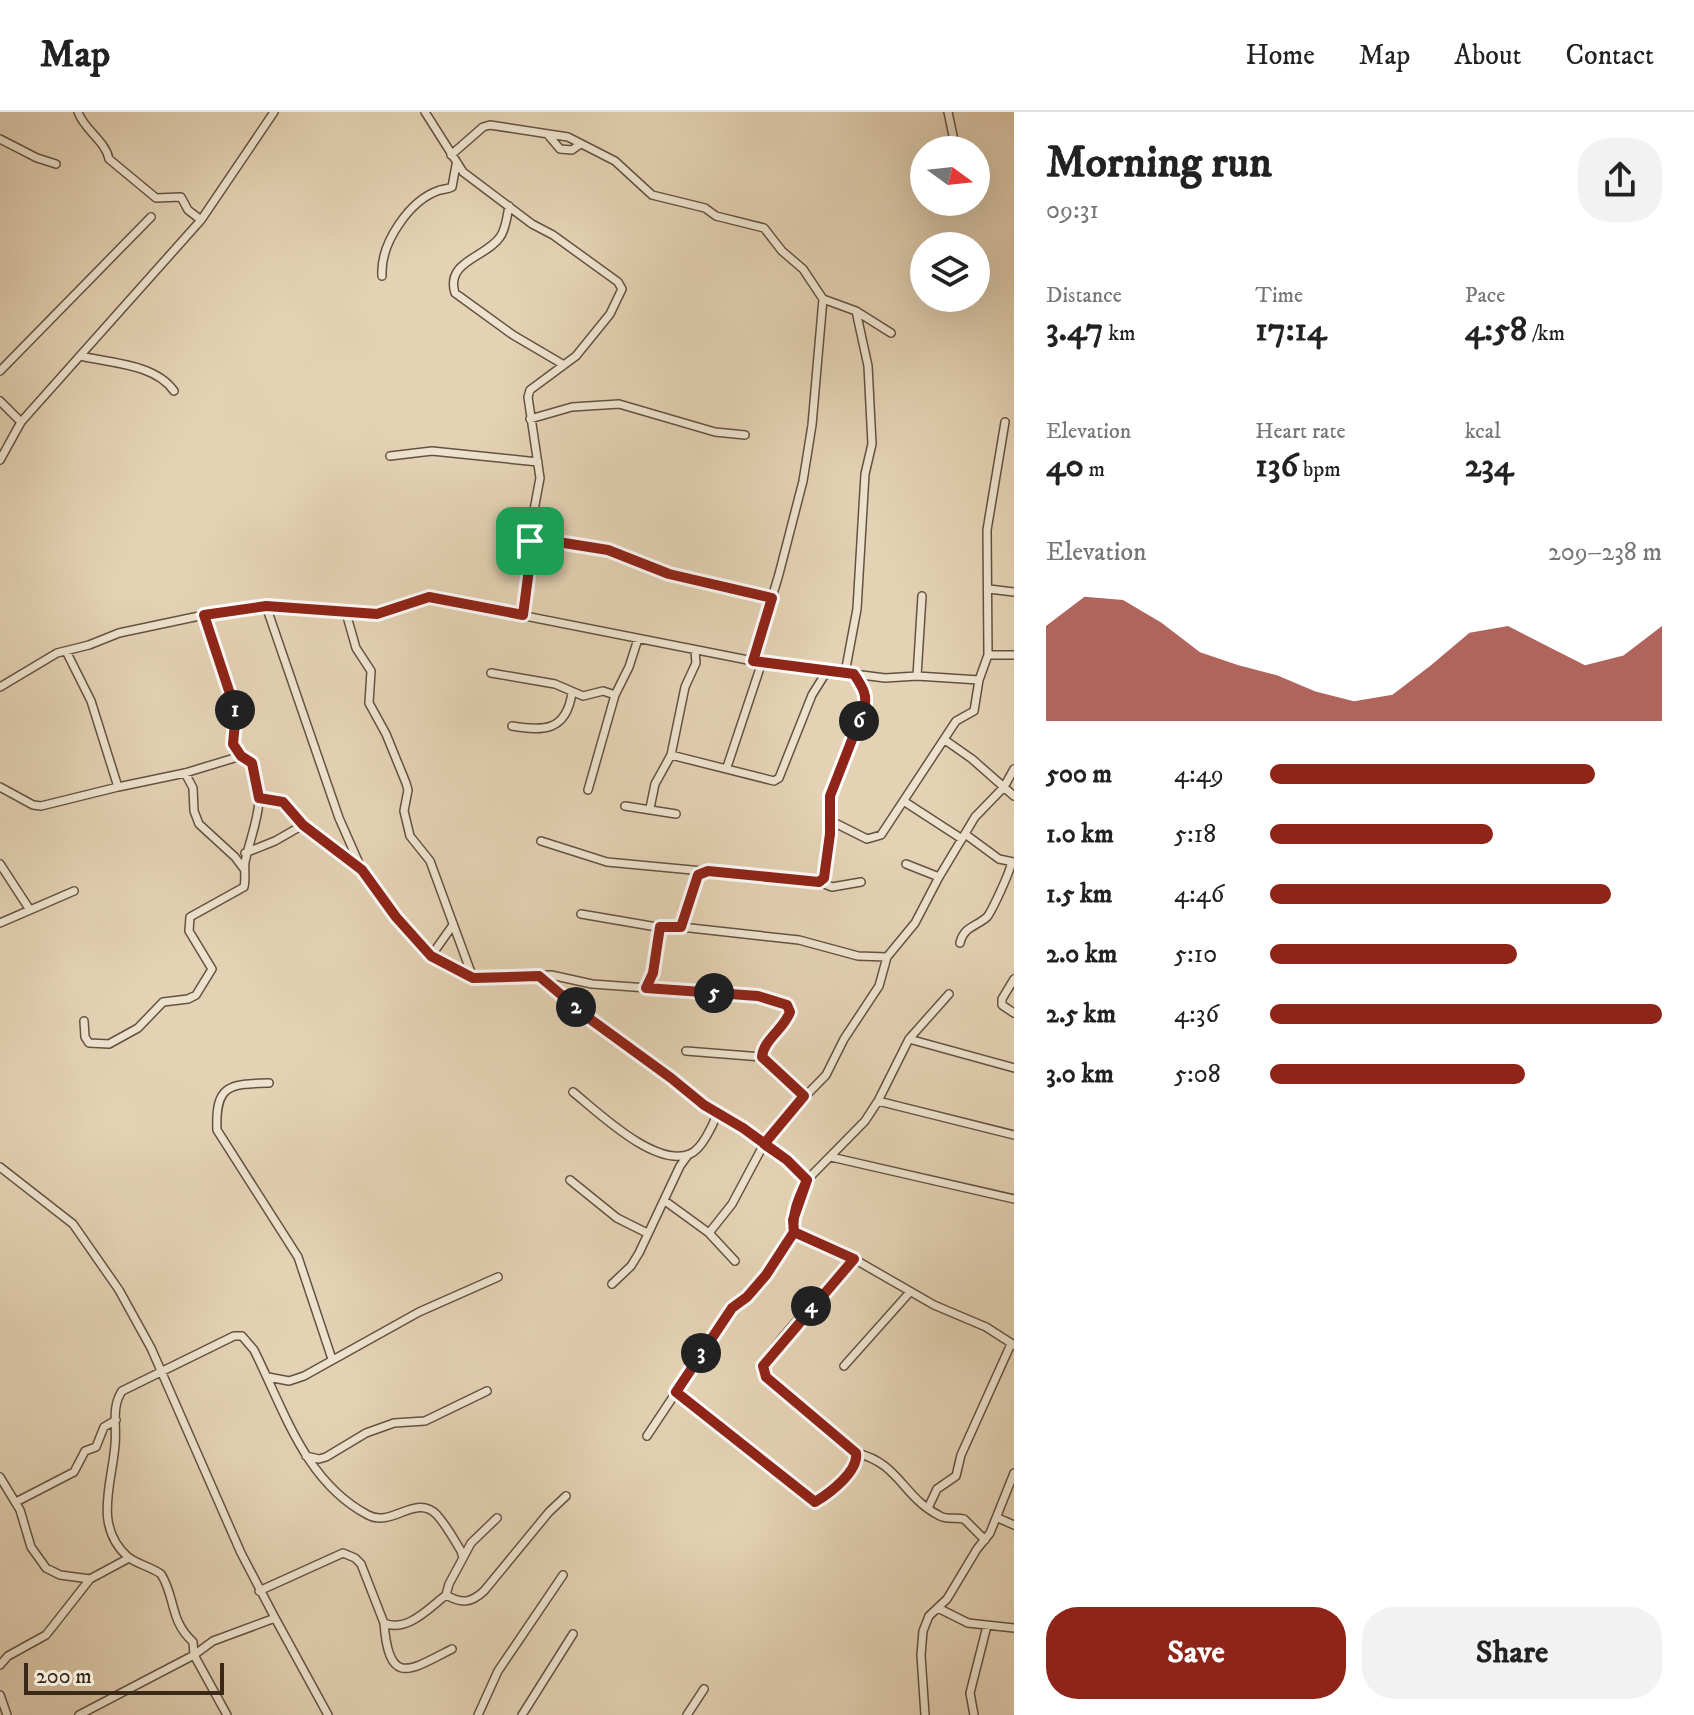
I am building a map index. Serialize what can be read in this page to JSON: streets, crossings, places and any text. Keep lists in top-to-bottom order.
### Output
{
  "scale_bar": "200 m",
  "north": "right",
  "page": {
    "header": "Map",
    "nav": [
      "Home",
      "Map",
      "About",
      "Contact"
    ],
    "heading": ["Morning run", "09:31"],
    "stats": [
      ["Distance", "3.47 km"],
      ["Time", "17:14"],
      ["Pace", "4:58 /km"],
      ["Elevation", "40 m"],
      ["Heart rate", "136 bpm"],
      ["kcal", "234"]
    ],
    "chart": ["Elevation", "209–238 m"],
    "pins": [
      "1",
      "6",
      "5",
      "2",
      "4",
      "3"
    ],
    "list": [
      {
        "name": "500 m",
        "note": "4:49"
      },
      {
        "name": "1.0 km",
        "note": "5:18"
      },
      {
        "name": "1.5 km",
        "note": "4:46"
      },
      {
        "name": "2.0 km",
        "note": "5:10"
      },
      {
        "name": "2.5 km",
        "note": "4:36"
      },
      {
        "name": "3.0 km",
        "note": "5:08"
      }
    ],
    "buttons": ["Save", "Share"],
    "scale": "200 m"
  }
}
